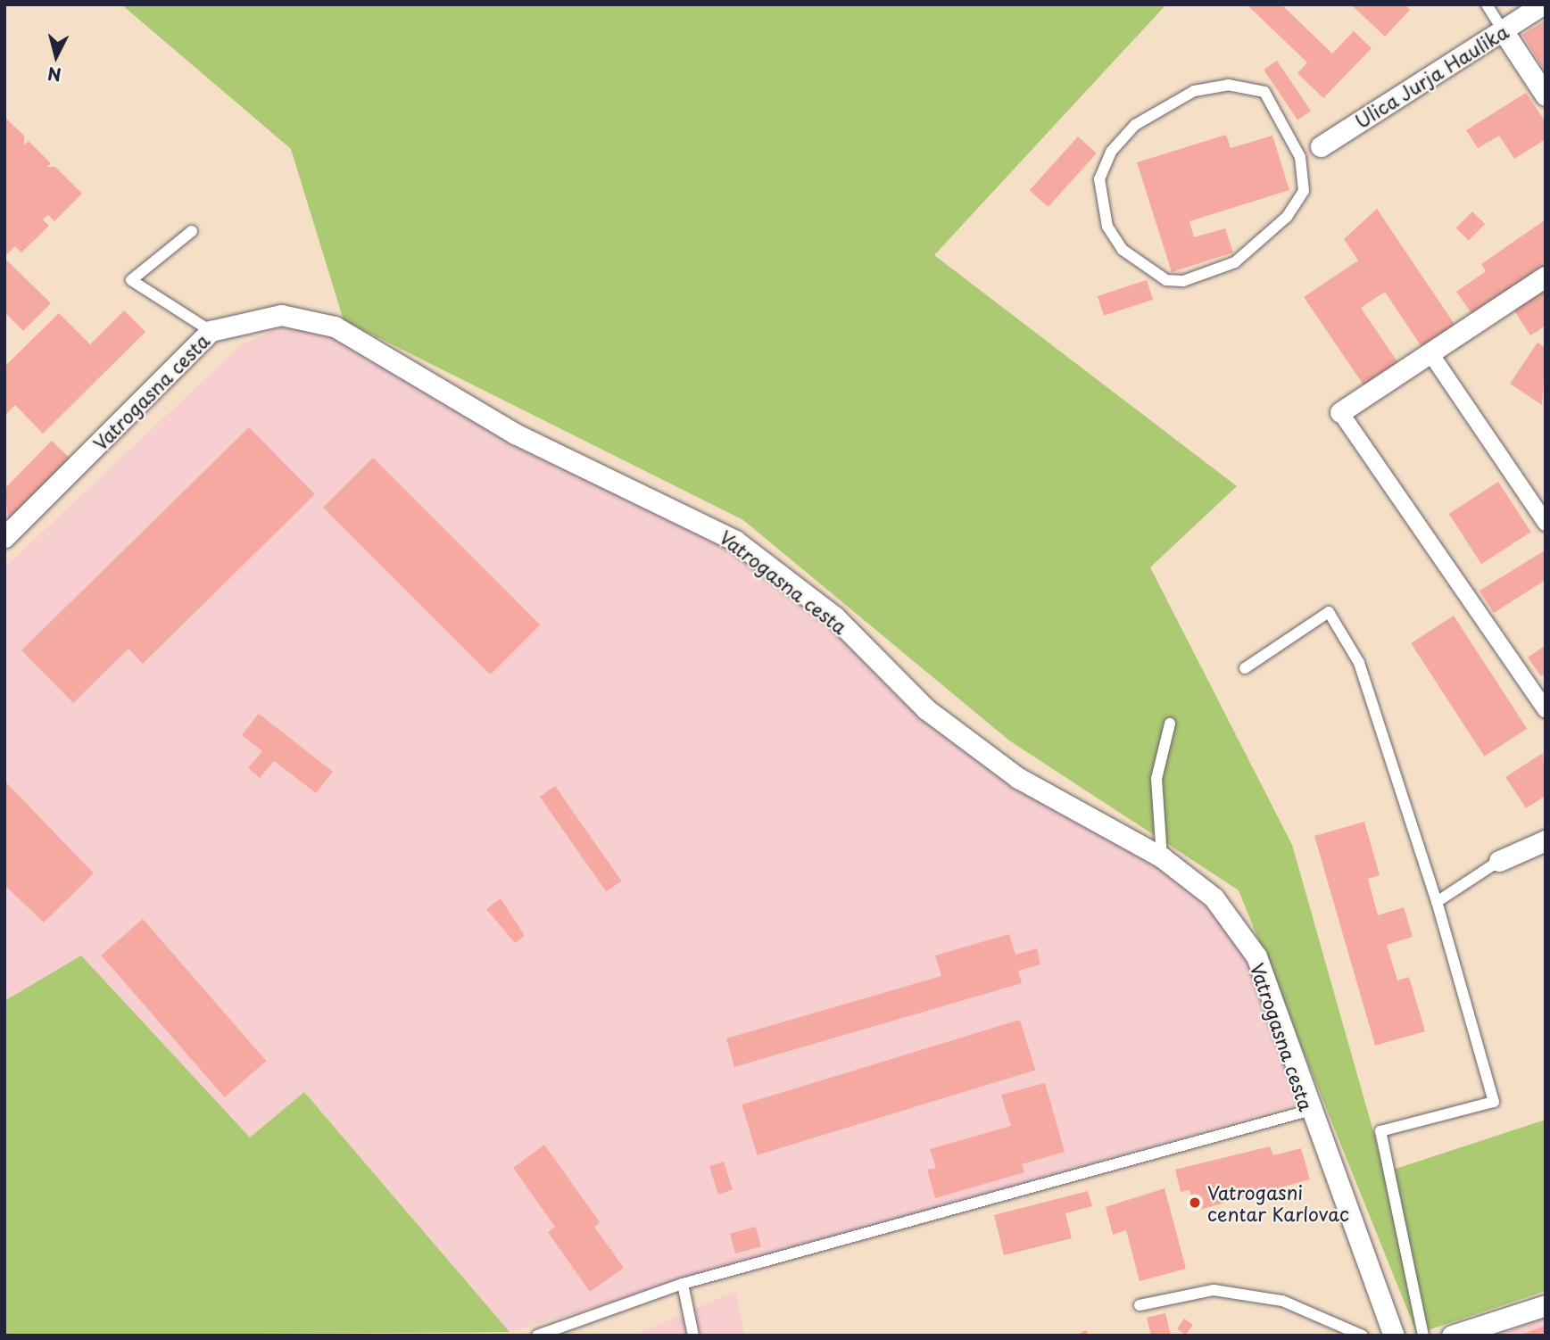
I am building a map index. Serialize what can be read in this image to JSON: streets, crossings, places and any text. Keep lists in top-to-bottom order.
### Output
{
  "streets": {
    "street": ["Ulica Jurja Haulika", "Vatrogasna cesta"]
  },
  "places": ["Vatrogasni centar Karlovac"],
  "north": "bottom"
}
